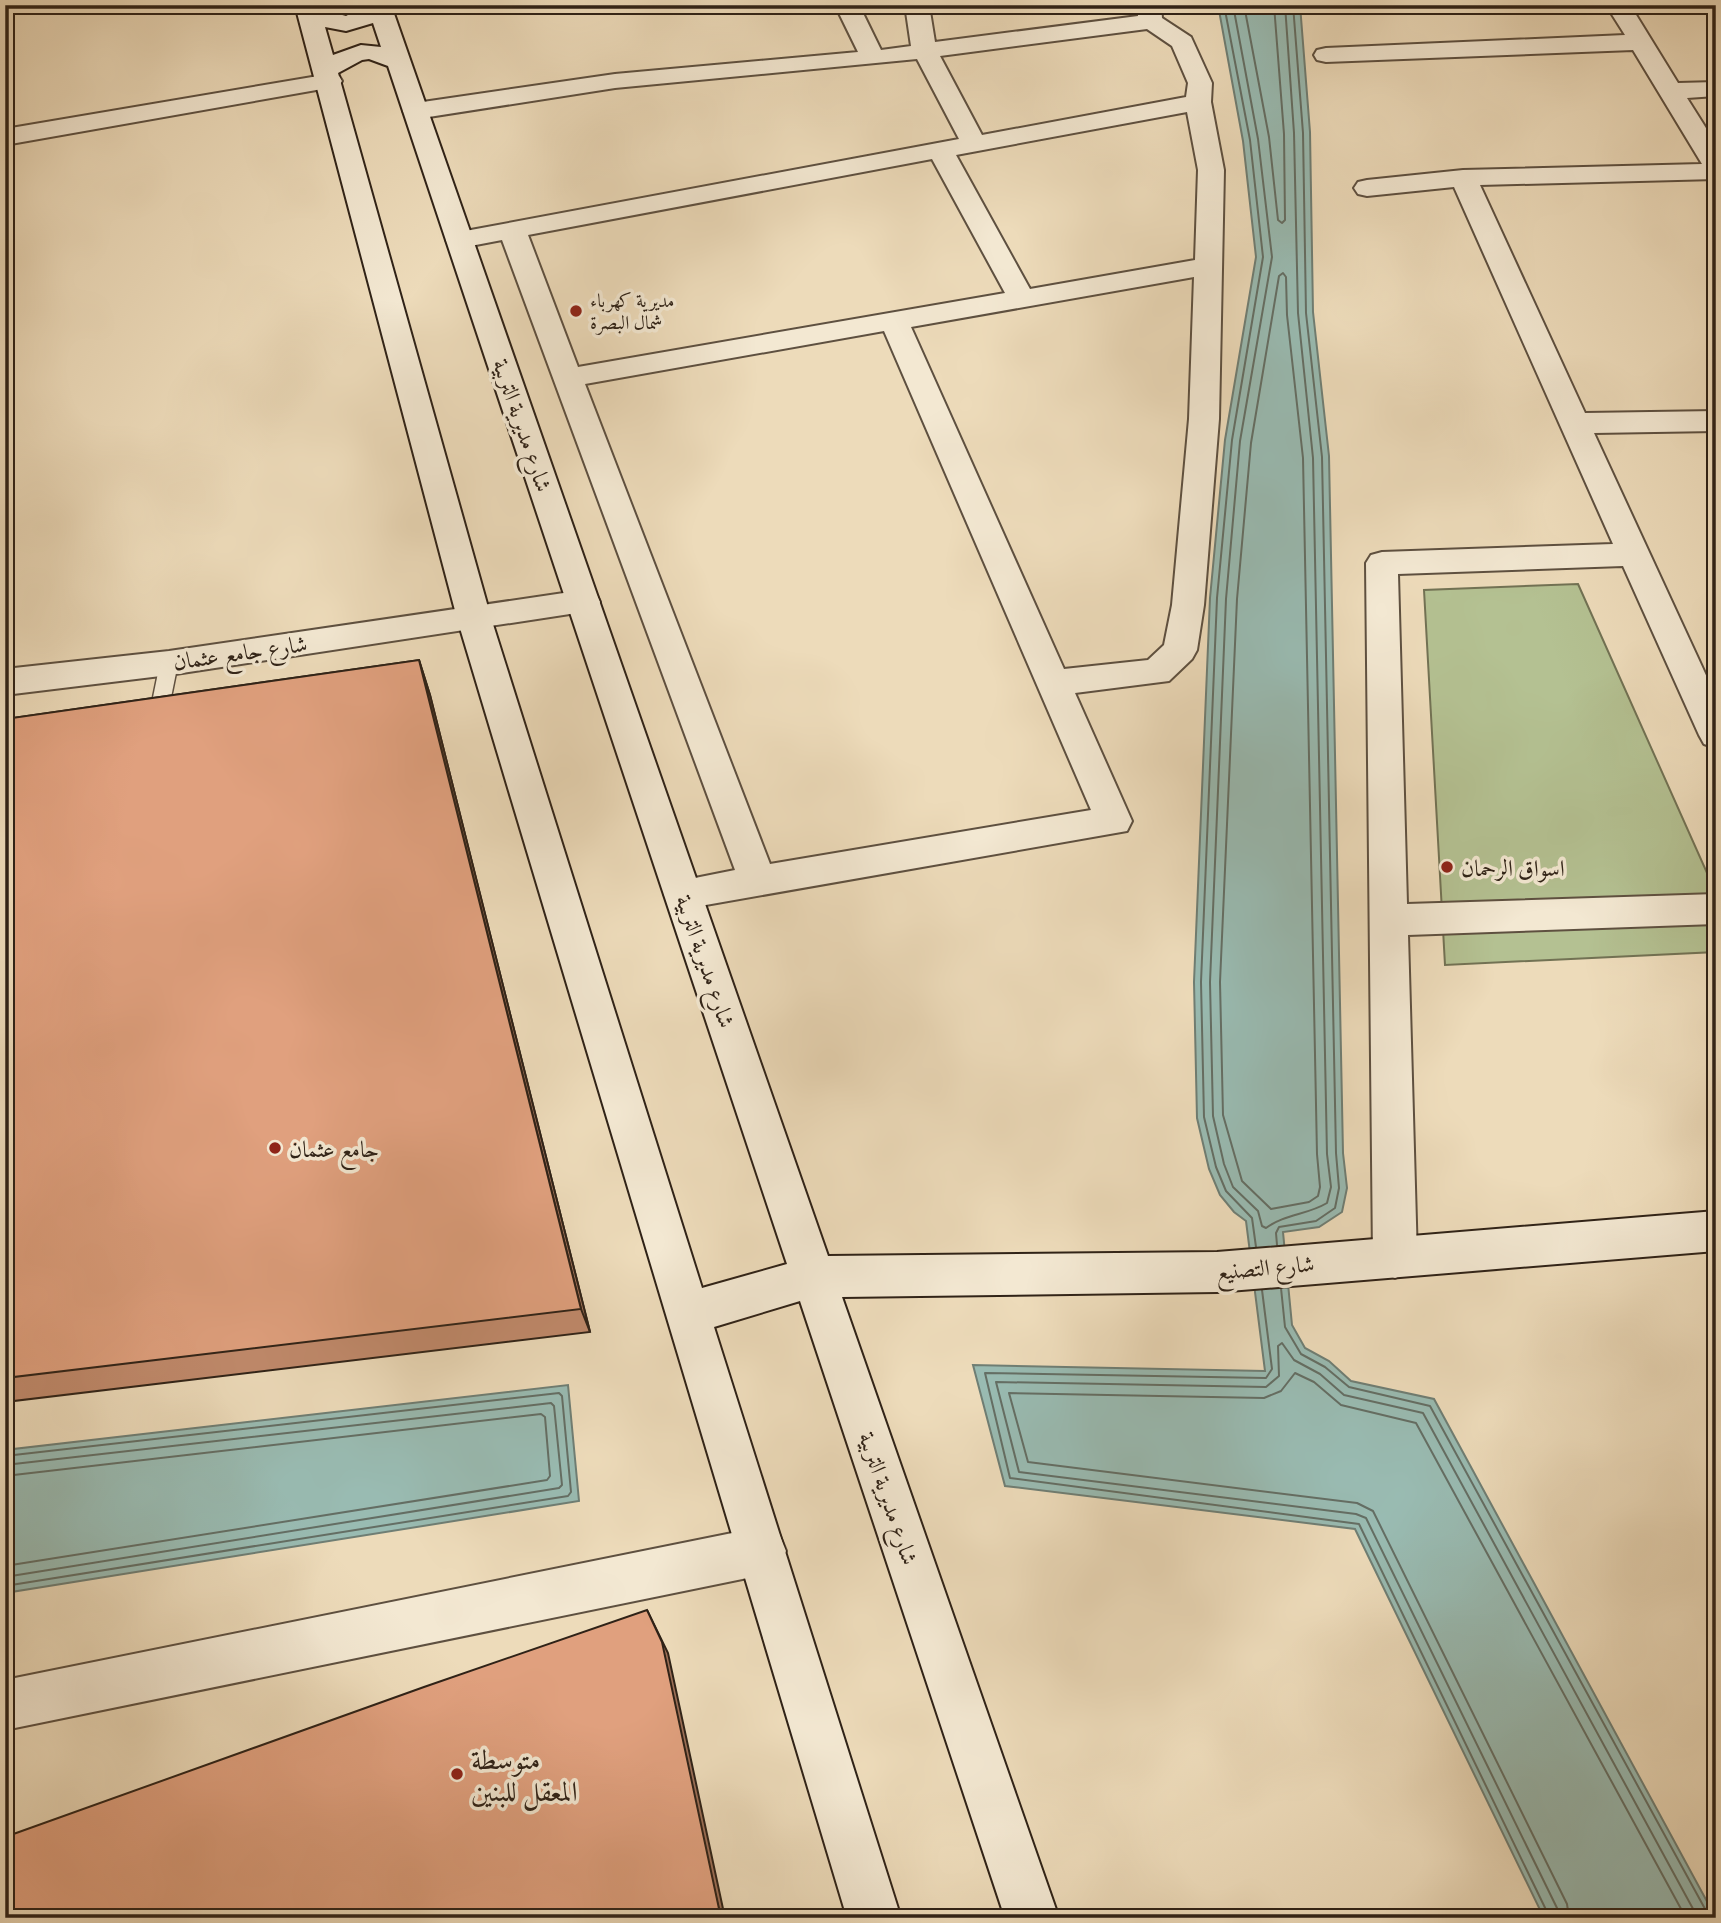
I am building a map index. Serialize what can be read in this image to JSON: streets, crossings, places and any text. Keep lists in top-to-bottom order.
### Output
{
  "streets": {
    "street": ["شارع مديرية التربية", "شارع جامع عثمان", "شارع التصنيع"]
  },
  "crossings": [
    ["شارع مديرية التربية", "شارع جامع عثمان"],
    ["شارع مديرية التربية", "شارع التصنيع"]
  ],
  "places": [
    "مديرية كهرباء شمال البصرة",
    "اسواق الرحمان",
    "جامع عثمان",
    "متوسطة المعقل للبنين"
  ]
}
